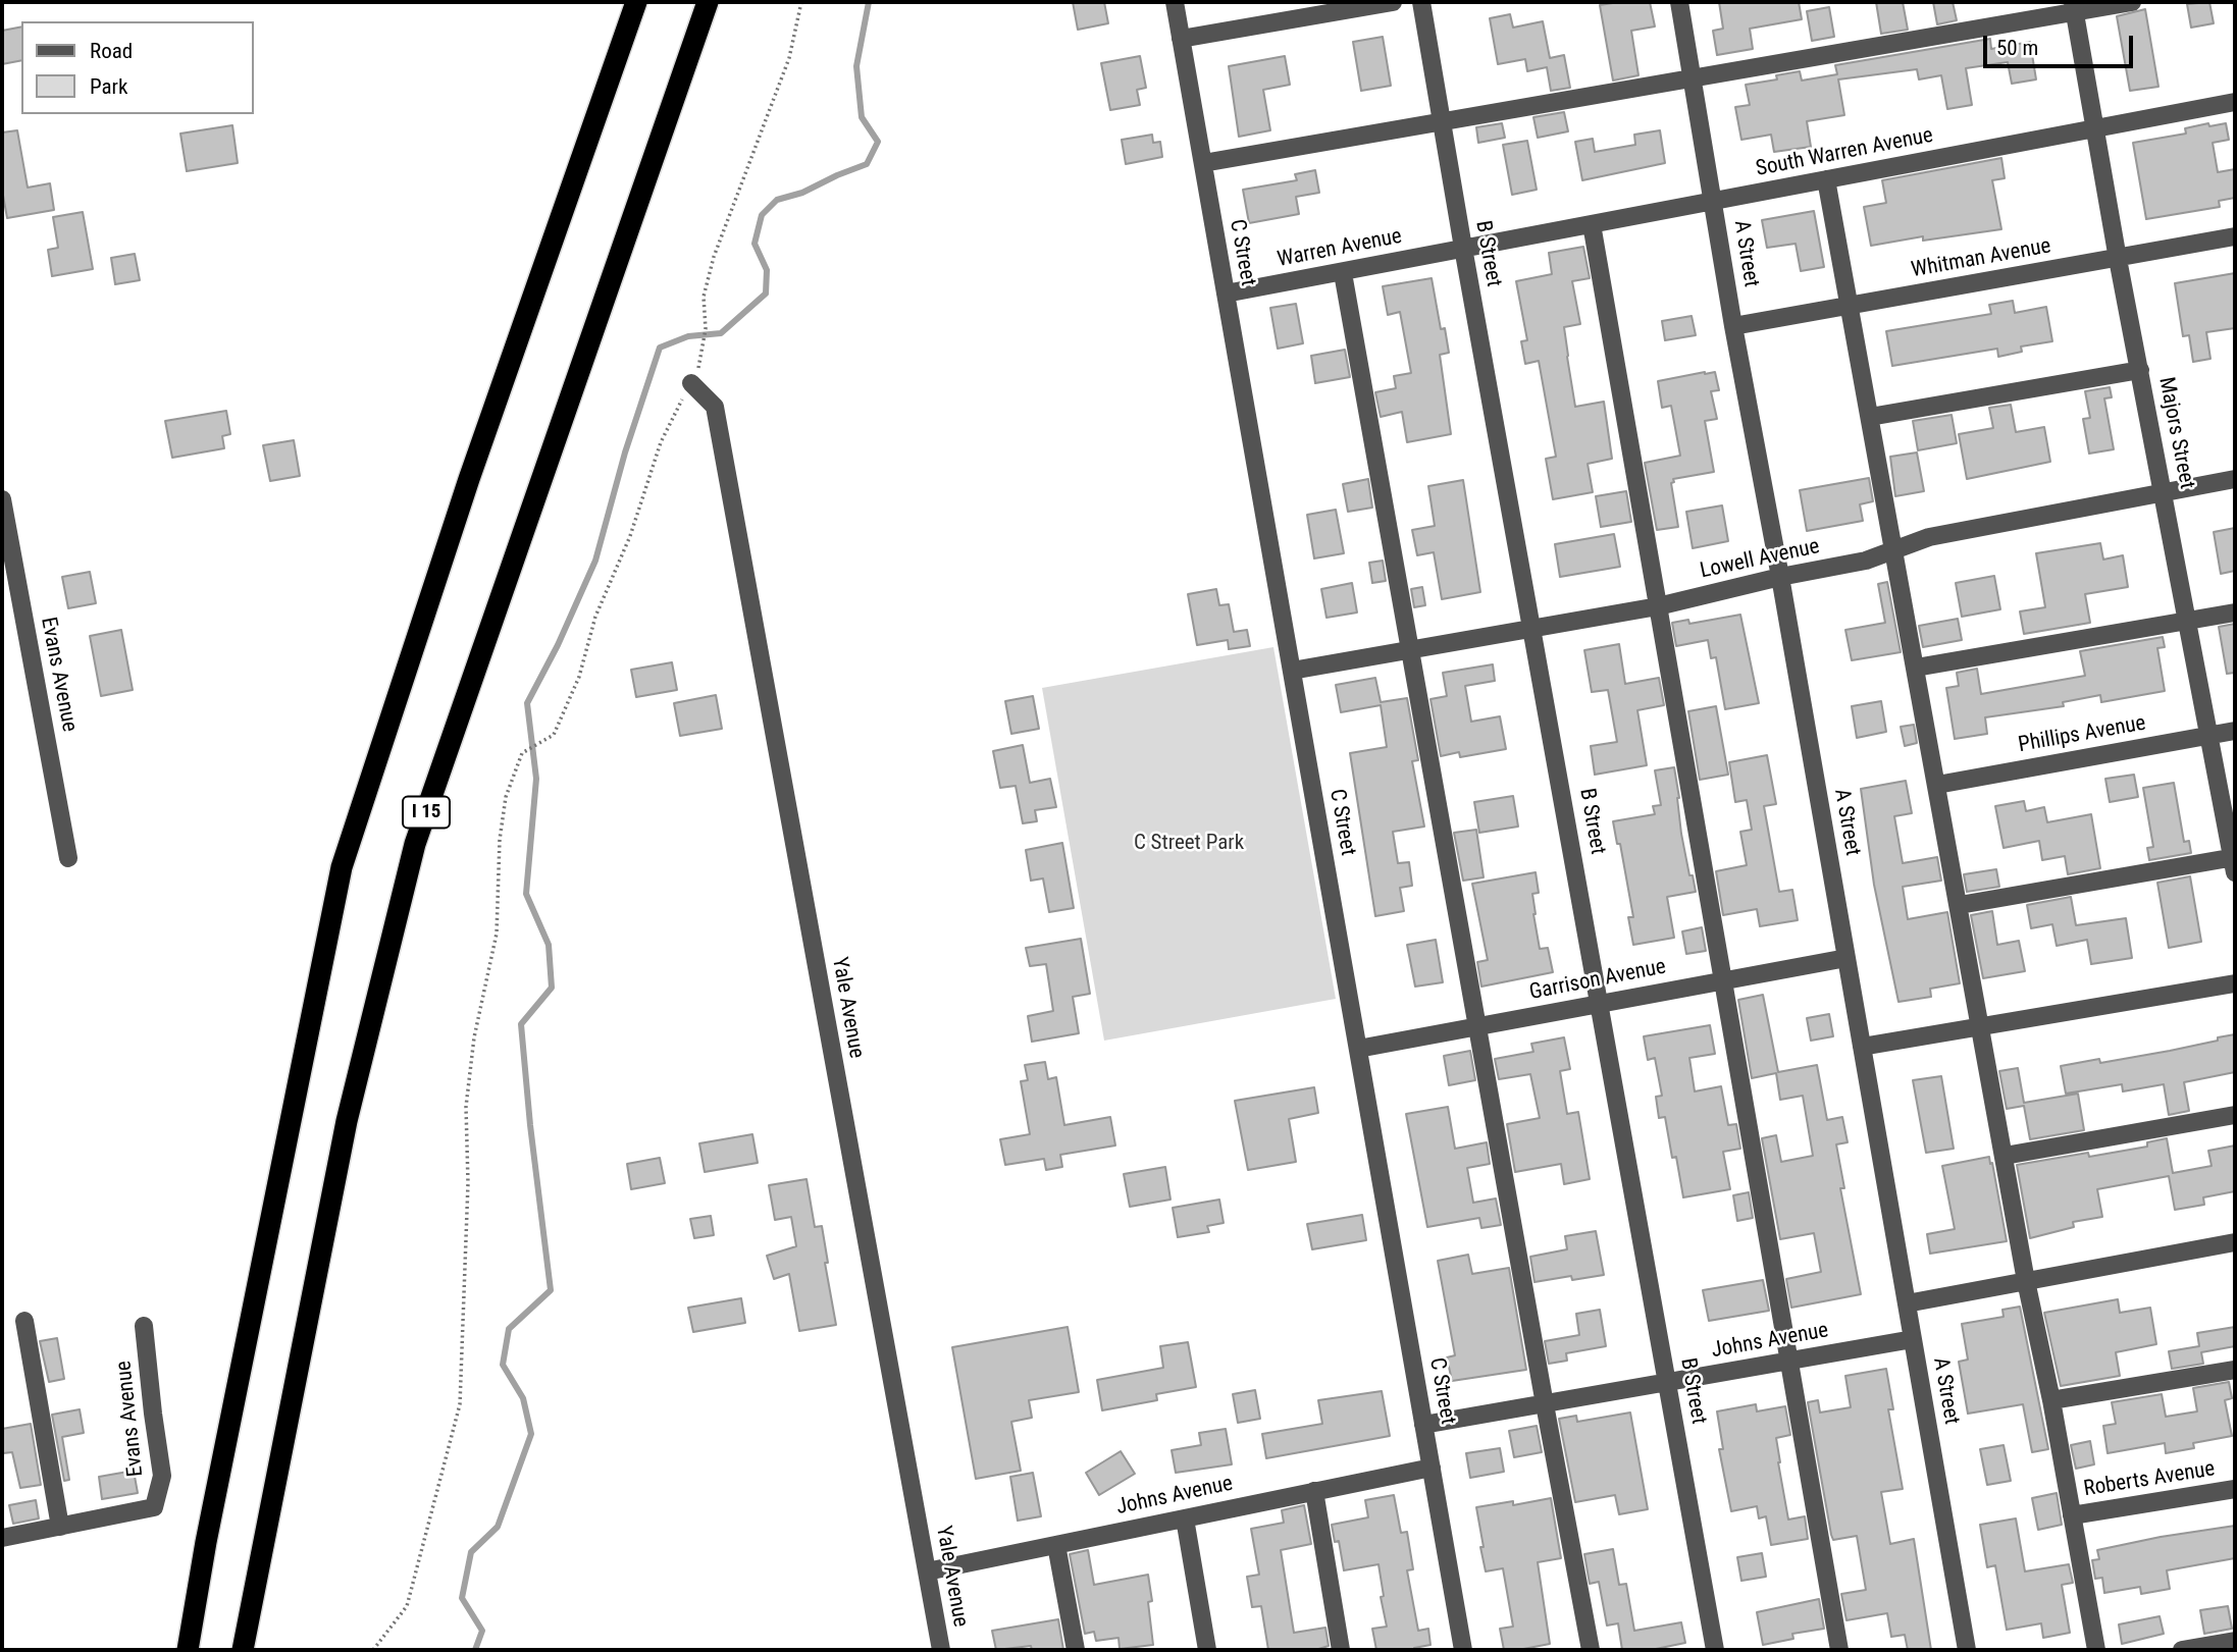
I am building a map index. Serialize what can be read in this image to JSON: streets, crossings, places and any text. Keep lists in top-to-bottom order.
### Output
{
  "streets": {
    "highway": ["I 15"],
    "street": [
      "South Warren Avenue",
      "Warren Avenue",
      "C Street",
      "B Street",
      "A Street",
      "Whitman Avenue",
      "Majors Street",
      "Lowell Avenue",
      "Evans Avenue",
      "Phillips Avenue",
      "Garrison Avenue",
      "Yale Avenue",
      "Johns Avenue",
      "Roberts Avenue"
    ]
  },
  "crossings": [
    ["South Warren Avenue", "Warren Avenue"],
    ["South Warren Avenue", "B Street"],
    ["South Warren Avenue", "A Street"],
    ["South Warren Avenue", "Majors Street"],
    ["Warren Avenue", "C Street"],
    ["Warren Avenue", "B Street"],
    ["C Street", "Lowell Avenue"],
    ["C Street", "Garrison Avenue"],
    ["C Street", "Johns Avenue"],
    ["B Street", "Lowell Avenue"],
    ["B Street", "Garrison Avenue"],
    ["B Street", "Johns Avenue"],
    ["A Street", "Whitman Avenue"],
    ["A Street", "Lowell Avenue"],
    ["A Street", "Garrison Avenue"],
    ["A Street", "Johns Avenue"],
    ["Whitman Avenue", "Majors Street"],
    ["Majors Street", "Lowell Avenue"],
    ["Majors Street", "Phillips Avenue"],
    ["Yale Avenue", "Johns Avenue"]
  ],
  "parks": ["C Street Park"],
  "legend": ["Road", "Park"],
  "scale_bar": "50 m"
}
